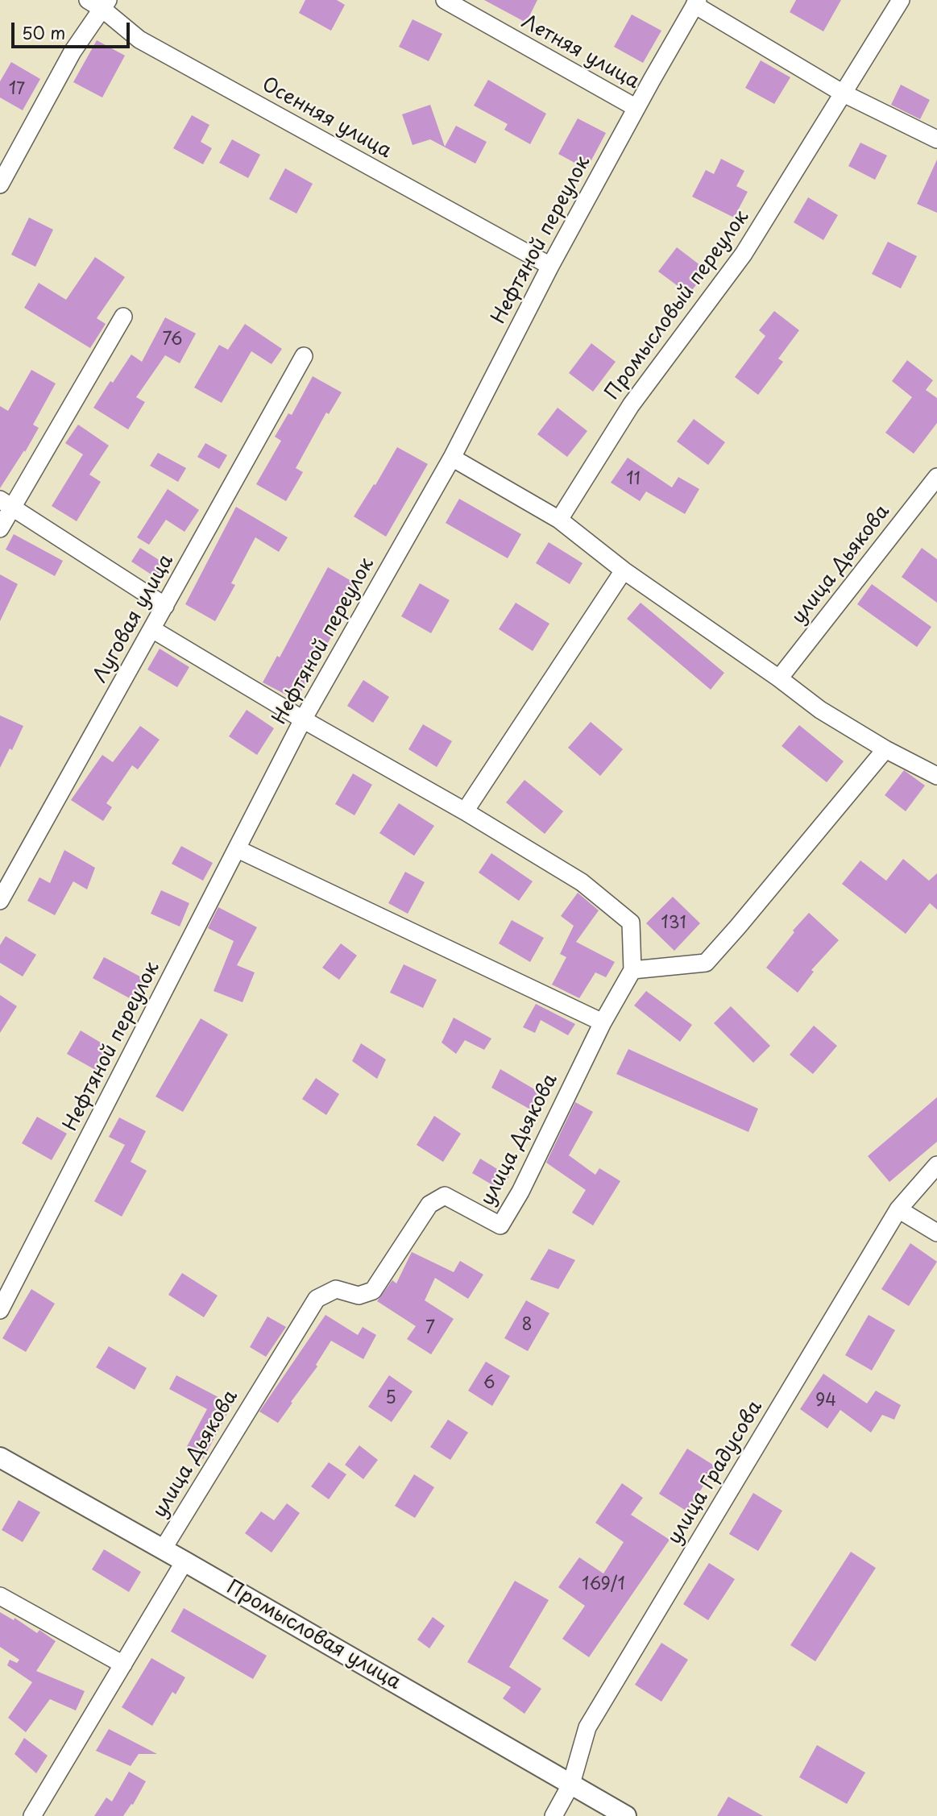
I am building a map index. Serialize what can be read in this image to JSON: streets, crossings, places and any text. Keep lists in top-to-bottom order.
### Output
{
  "streets": {
    "street": [
      "Летняя улица",
      "Осенняя улица",
      "Нефтяной переулок",
      "Промысловый переулок",
      "улица Дьякова",
      "Луговая улица",
      "улица Градусова",
      "Промысловая улица"
    ]
  },
  "crossings": [
    ["Летняя улица", "Нефтяной переулок"],
    ["Осенняя улица", "Нефтяной переулок"],
    ["улица Дьякова", "Промысловая улица"],
    ["улица Градусова", "Промысловая улица"]
  ],
  "house_numbers": [
    "17",
    "76",
    "11",
    "131",
    "8",
    "7",
    "6",
    "5",
    "94",
    "169/1"
  ],
  "scale_bar": "50 m"
}
